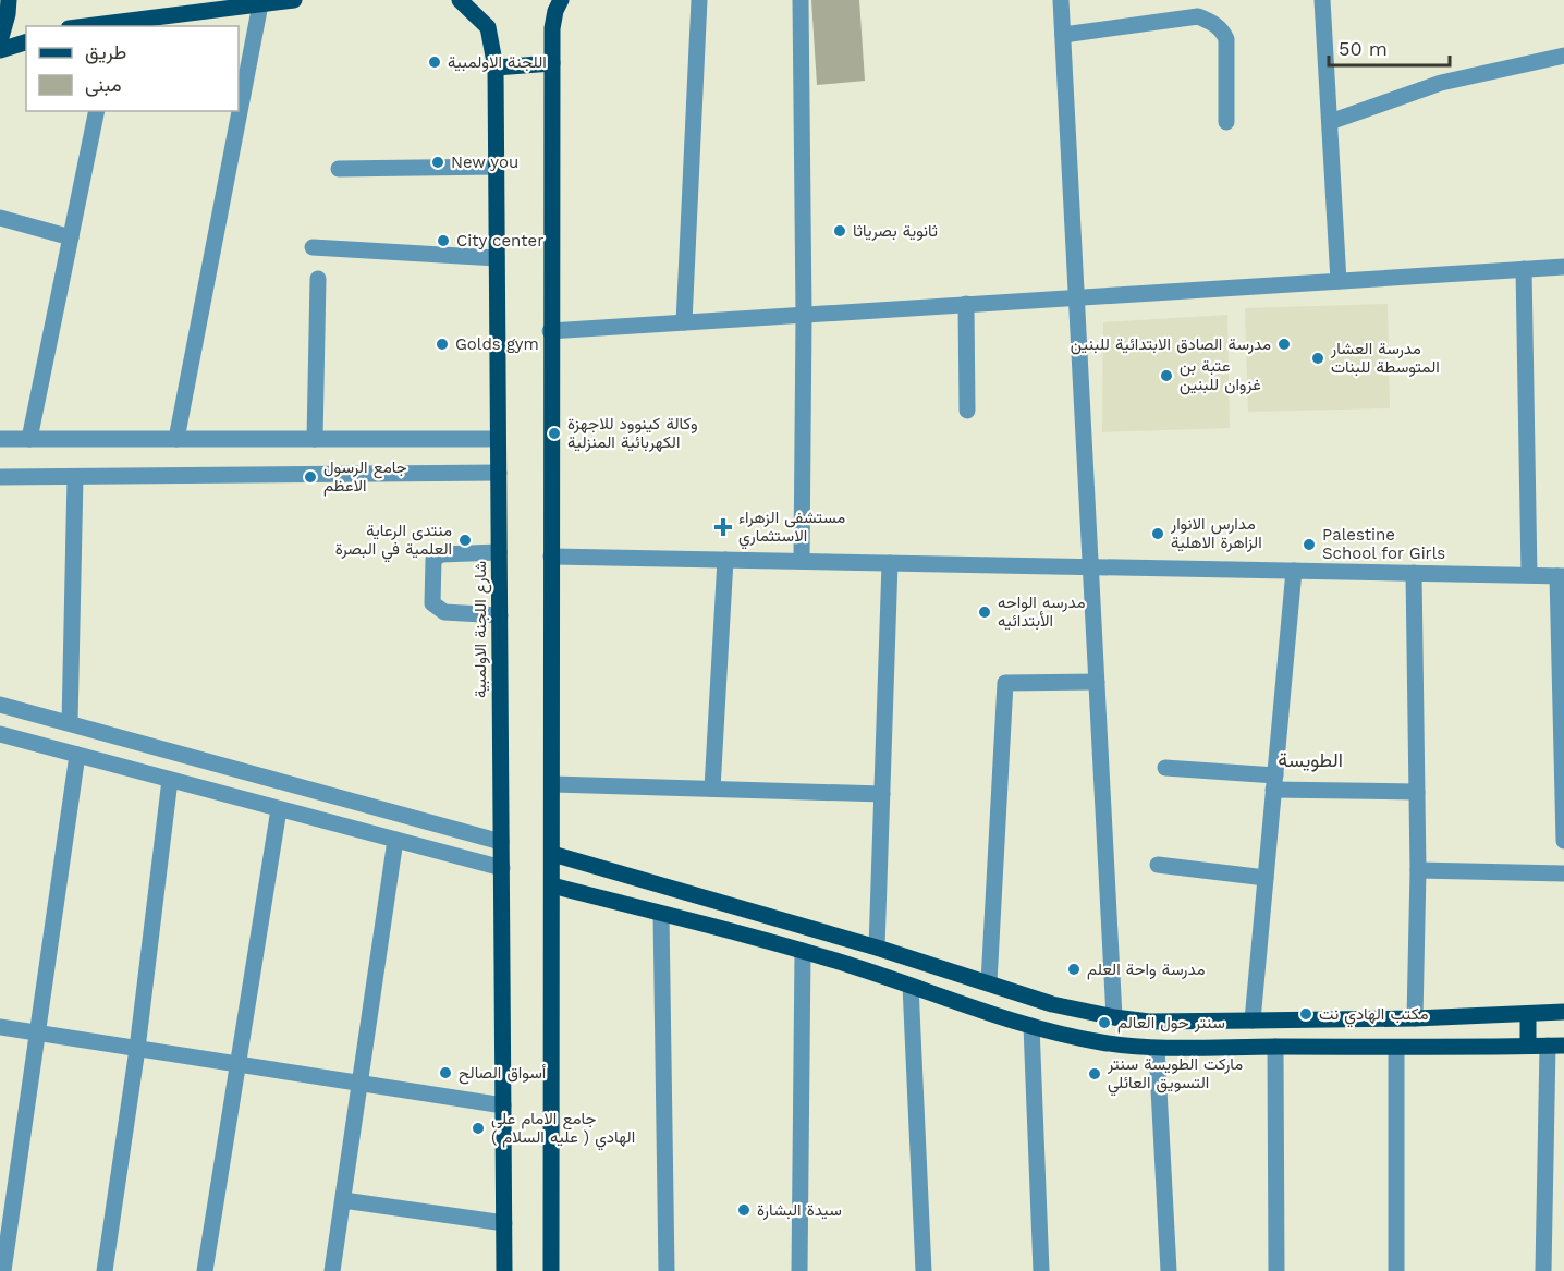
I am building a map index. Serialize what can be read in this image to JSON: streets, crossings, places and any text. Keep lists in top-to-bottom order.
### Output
{
  "streets": {
    "main road": ["شارع اللجنة الاولمبية"]
  },
  "districts": ["الطويسة"],
  "places": {
    "other": [
      "اللجنة الاولمبية",
      "New you",
      "ثانوية بصرياثا",
      "City center",
      "Golds gym",
      "مدرسة الصادق الابتدائية للبنين",
      "مدرسة العشار المتوسطة للبنات",
      "عتبة بن غزوان للبنين",
      "وكالة كينوود للاجهزة الكهربائية المنزلية",
      "جامع الرسول الاعظم",
      "مدارس الانوار الزاهرة الاهلية",
      "منتدى الرعاية العلمية في البصرة",
      "Palestine School for Girls",
      "مدرسه الواحه الأبتدائيه",
      "مدرسة واحة العلم",
      "مكتب الهادي نت",
      "سنتر حول العالم",
      "أسواق الصالح",
      "ماركت الطويسة سنتر التسويق العائلي",
      "جامع الامام علي الهادي ( عليه السلام )",
      "سيدة البشارة"
    ],
    "health": ["مستشفى الزهراء الاستثماري"]
  },
  "legend": ["طريق", "مبنى"],
  "scale_bar": "50 m"
}
